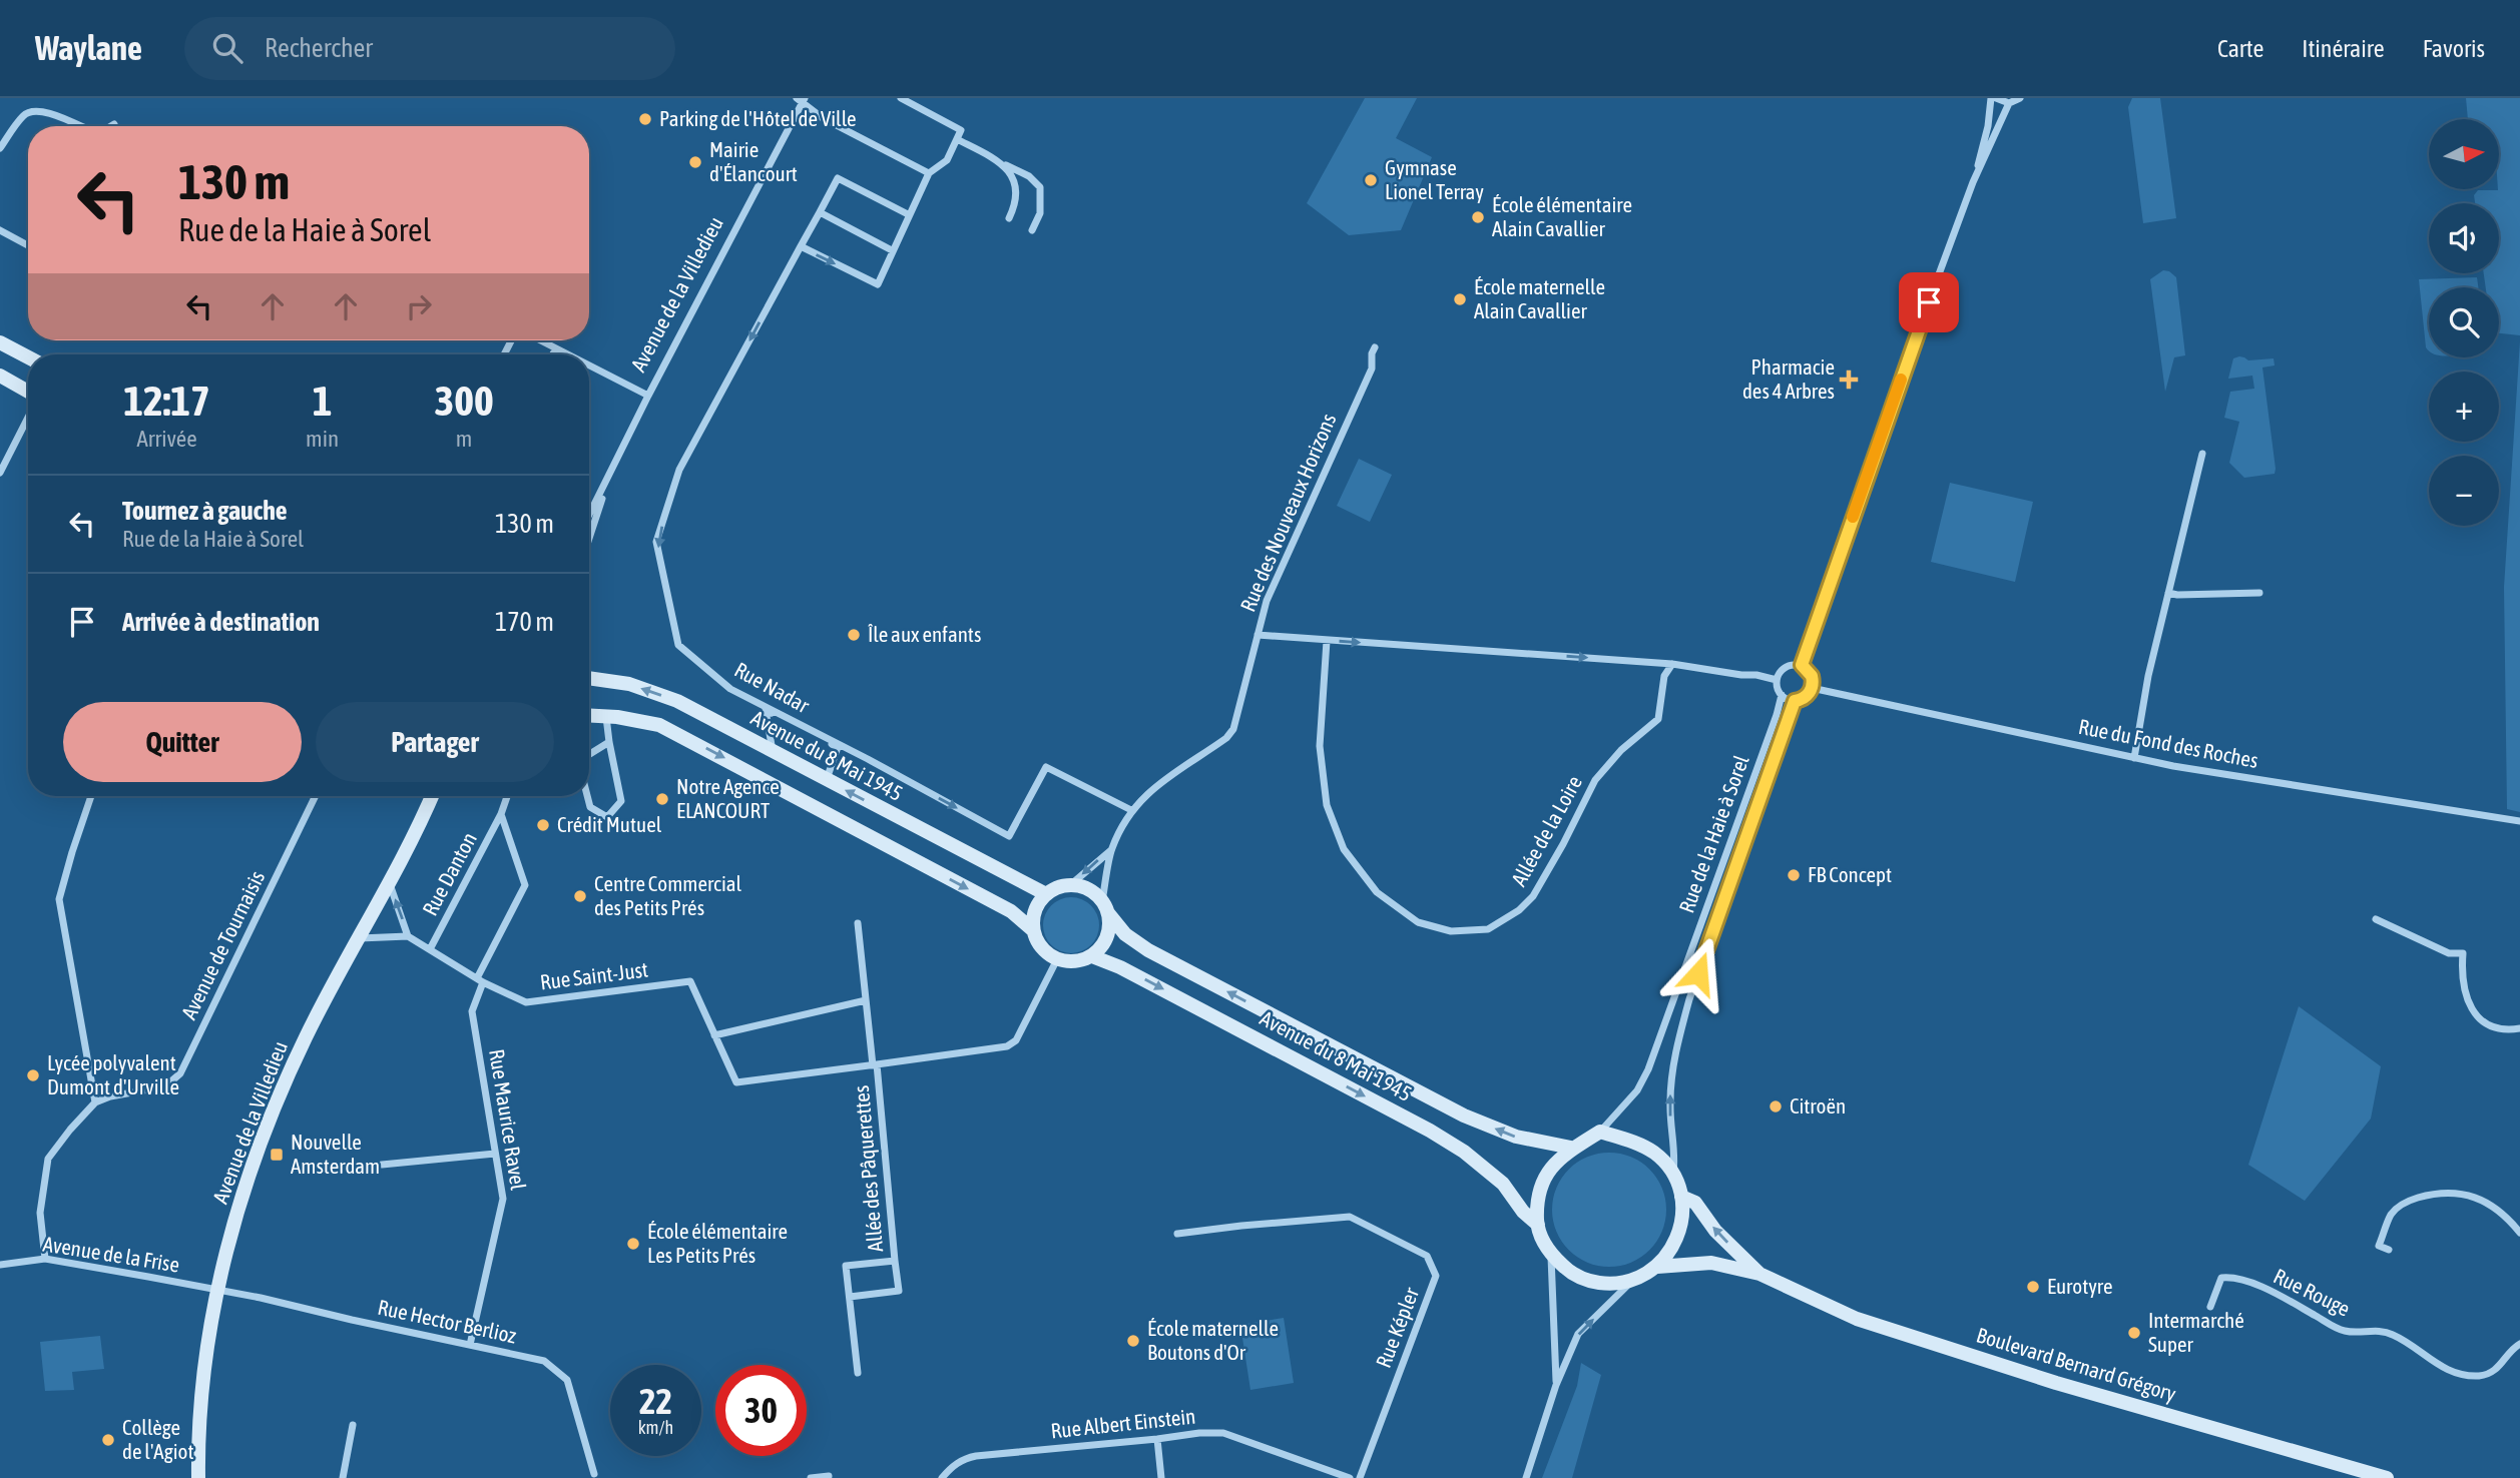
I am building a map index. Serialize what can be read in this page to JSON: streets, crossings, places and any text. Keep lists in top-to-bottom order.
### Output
{
  "streets": {
    "street": [
      "Avenue de la Villedieu",
      "Rue des Nouveaux Horizons",
      "Rue Nadar",
      "Rue du Fond des Roches",
      "Avenue du 8 Mai 1945",
      "Allée de la Loire",
      "Rue de la Haie à Sorel",
      "Rue Danton",
      "Avenue de Tournaisis",
      "Rue Saint-Just",
      "Rue Maurice Ravel",
      "Allée des Pâquerettes",
      "Avenue de la Frise",
      "Rue Rouge",
      "Rue Hector Berlioz",
      "Rue Képler",
      "Boulevard Bernard Grégory",
      "Rue Albert Einstein"
    ]
  },
  "crossings": [
    ["Avenue de la Villedieu", "Avenue de la Frise"],
    ["Avenue de la Villedieu", "Rue Hector Berlioz"],
    ["Rue des Nouveaux Horizons", "Rue Nadar"],
    ["Rue des Nouveaux Horizons", "Avenue du 8 Mai 1945"],
    ["Rue des Nouveaux Horizons", "Allée des Pâquerettes"],
    ["Rue du Fond des Roches", "Rue de la Haie à Sorel"],
    ["Avenue du 8 Mai 1945", "Rue de la Haie à Sorel"],
    ["Avenue du 8 Mai 1945", "Allée des Pâquerettes"],
    ["Avenue du 8 Mai 1945", "Boulevard Bernard Grégory"],
    ["Rue de la Haie à Sorel", "Boulevard Bernard Grégory"],
    ["Rue Danton", "Rue Saint-Just"],
    ["Rue Danton", "Rue Maurice Ravel"],
    ["Rue Saint-Just", "Rue Maurice Ravel"],
    ["Rue Saint-Just", "Allée des Pâquerettes"],
    ["Rue Maurice Ravel", "Rue Hector Berlioz"],
    ["Avenue de la Frise", "Rue Hector Berlioz"]
  ],
  "places": {
    "other": [
      "Parking de l'Hôtel de Ville",
      "Mairie d'Élancourt",
      "Gymnase Lionel Terray",
      "École élémentaire Alain Cavallier",
      "École maternelle Alain Cavallier",
      "Île aux enfants",
      "Notre Agence ELANCOURT",
      "Crédit Mutuel",
      "FB Concept",
      "Centre Commercial des Petits Prés",
      "Lycée polyvalent Dumont d'Urville",
      "Citroën",
      "École élémentaire Les Petits Prés",
      "Eurotyre",
      "Intermarché Super",
      "École maternelle Boutons d'Or",
      "Collège de l'Agiot"
    ],
    "health": ["Pharmacie des 4 Arbres"],
    "transit": ["Nouvelle Amsterdam"]
  },
  "north": "right",
  "page": {
    "header": "Waylane",
    "search": "Rechercher",
    "nav": ["Carte", "Itinéraire", "Favoris"],
    "map_buttons": ["+", "−"],
    "turn": ["130 m", "Rue de la Haie à Sorel"],
    "eta": [
      "12:17",
      "Arrivée",
      "1",
      "min",
      "300",
      "m"
    ],
    "list": [
      {
        "name": "Tournez à gauche",
        "note": "Rue de la Haie à Sorel",
        "value": "130 m"
      },
      {
        "name": "Arrivée à destination",
        "value": "170 m"
      }
    ],
    "buttons": ["Quitter", "Partager"],
    "speed": "22 km/h",
    "limit": "30"
  }
}
